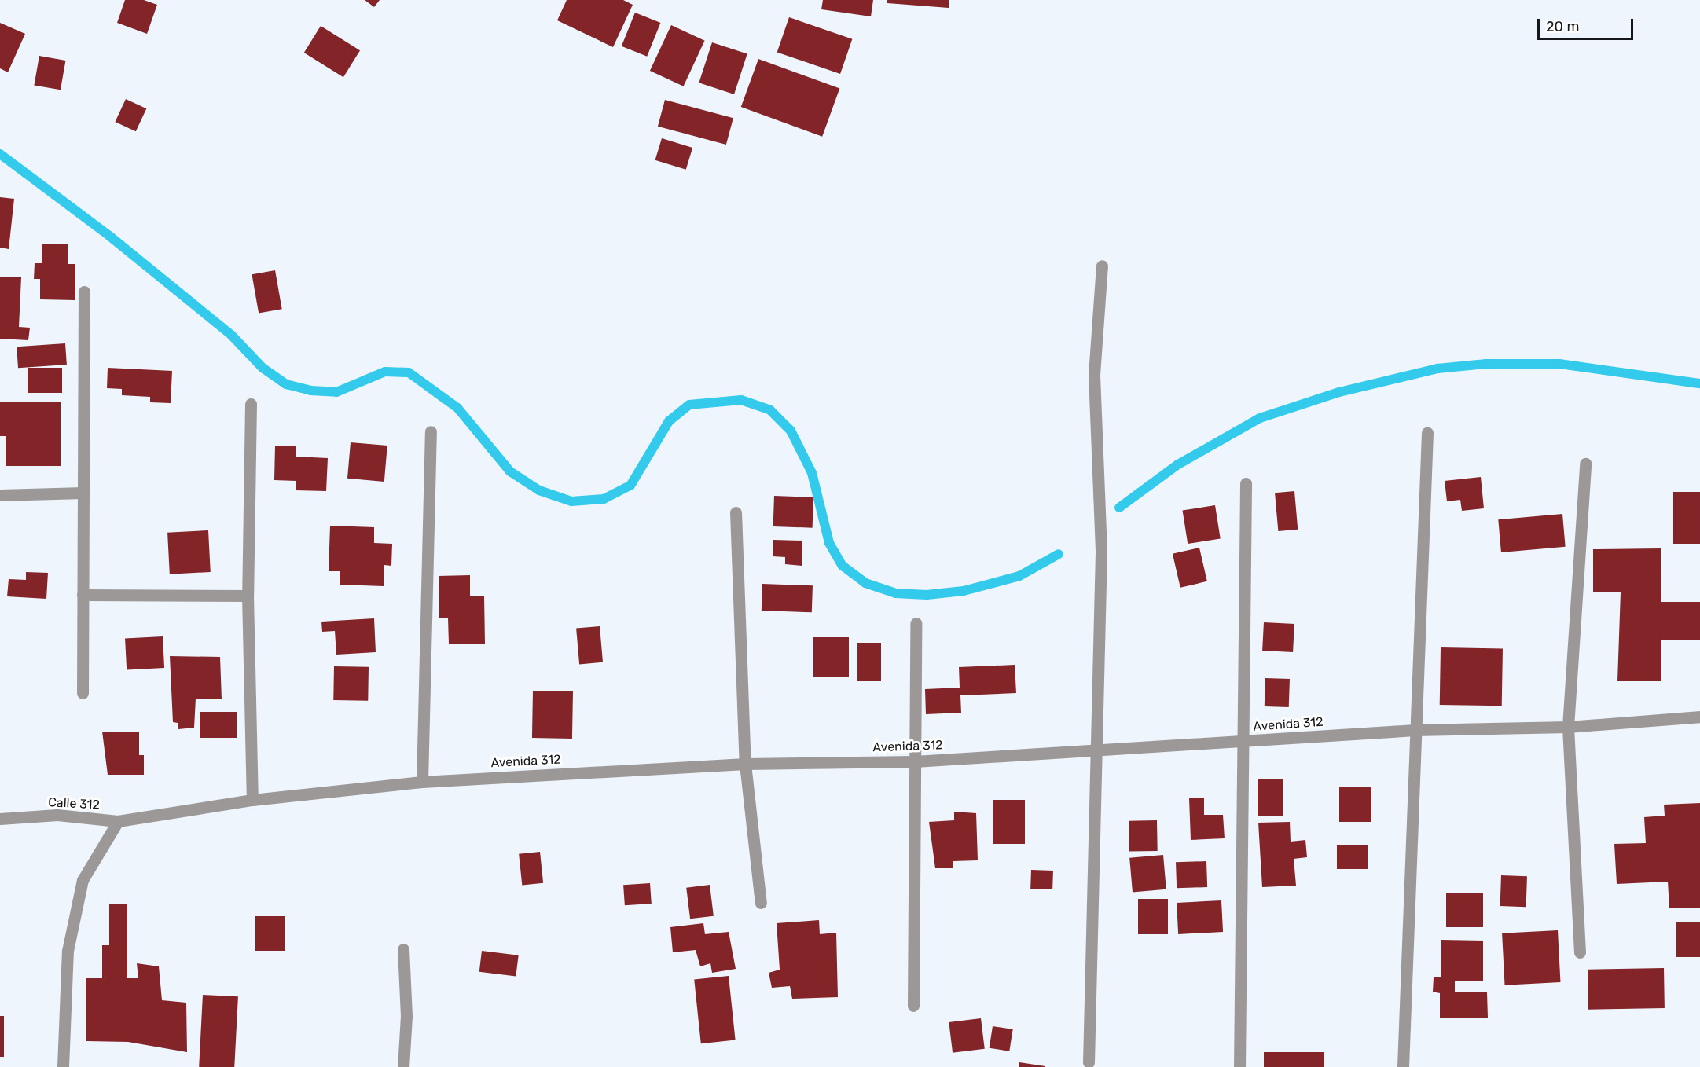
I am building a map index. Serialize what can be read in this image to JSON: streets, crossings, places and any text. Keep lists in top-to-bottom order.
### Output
{
  "streets": {
    "street": ["Avenida 312", "Calle 312"]
  },
  "crossings": [
    ["Avenida 312", "Calle 312"]
  ],
  "scale_bar": "20 m"
}
